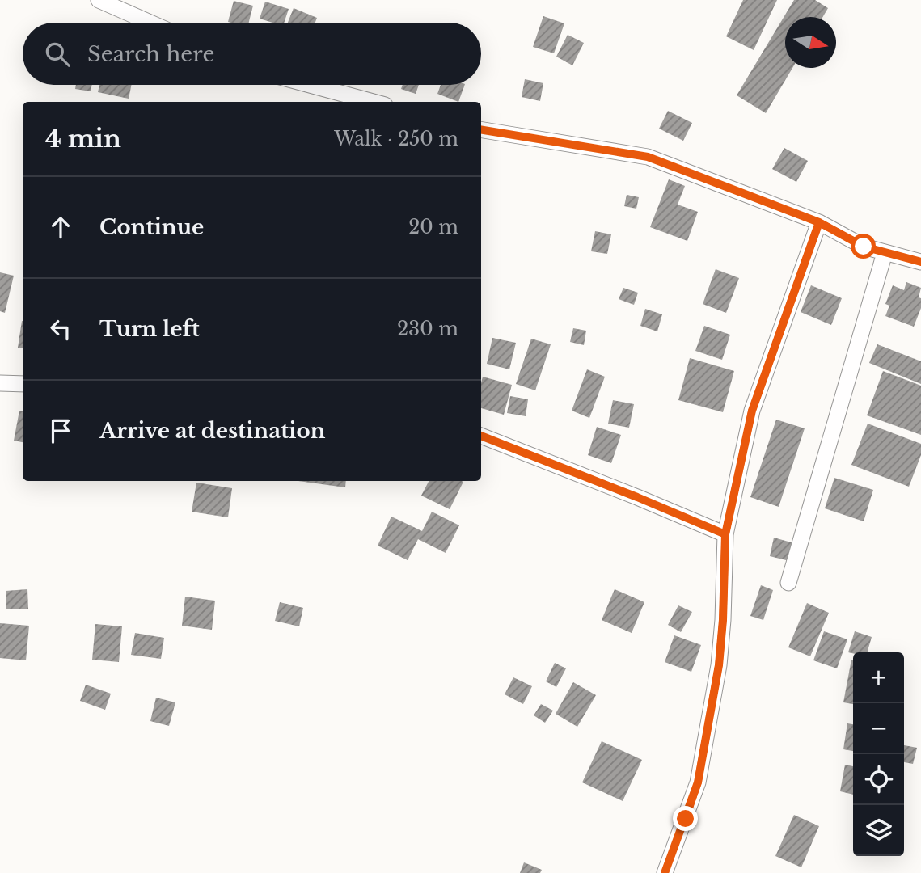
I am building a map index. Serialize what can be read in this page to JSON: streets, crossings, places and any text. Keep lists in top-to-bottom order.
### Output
{
  "north": "right",
  "page": {
    "search": "Search here",
    "heading": ["4 min", "Walk · 250 m"],
    "list": [
      ["Continue", "20 m"],
      ["Turn left", "230 m"],
      "Arrive at destination"
    ],
    "map_buttons": ["+", "−"]
  }
}
